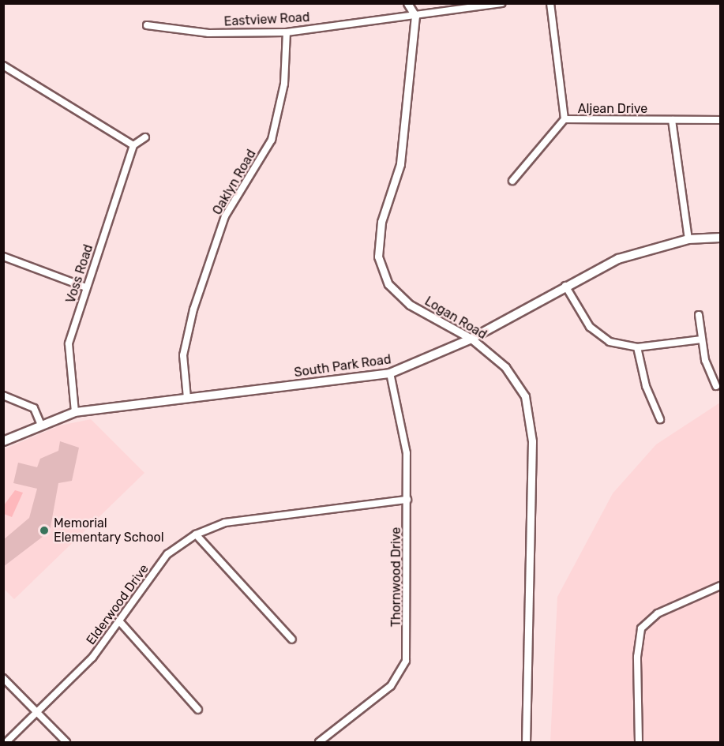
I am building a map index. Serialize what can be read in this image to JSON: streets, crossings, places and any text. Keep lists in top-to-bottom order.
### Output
{
  "streets": {
    "main road": ["South Park Road"],
    "street": [
      "Eastview Road",
      "Aljean Drive",
      "Oaklyn Road",
      "Voss Road",
      "Logan Road",
      "Thornwood Drive",
      "Elderwood Drive"
    ]
  },
  "crossings": [
    ["Eastview Road", "Oaklyn Road"],
    ["Eastview Road", "Logan Road"],
    ["Oaklyn Road", "South Park Road"],
    ["Voss Road", "South Park Road"],
    ["Logan Road", "South Park Road"],
    ["South Park Road", "Thornwood Drive"],
    ["Thornwood Drive", "Elderwood Drive"]
  ],
  "places": ["Memorial Elementary School"]
}
